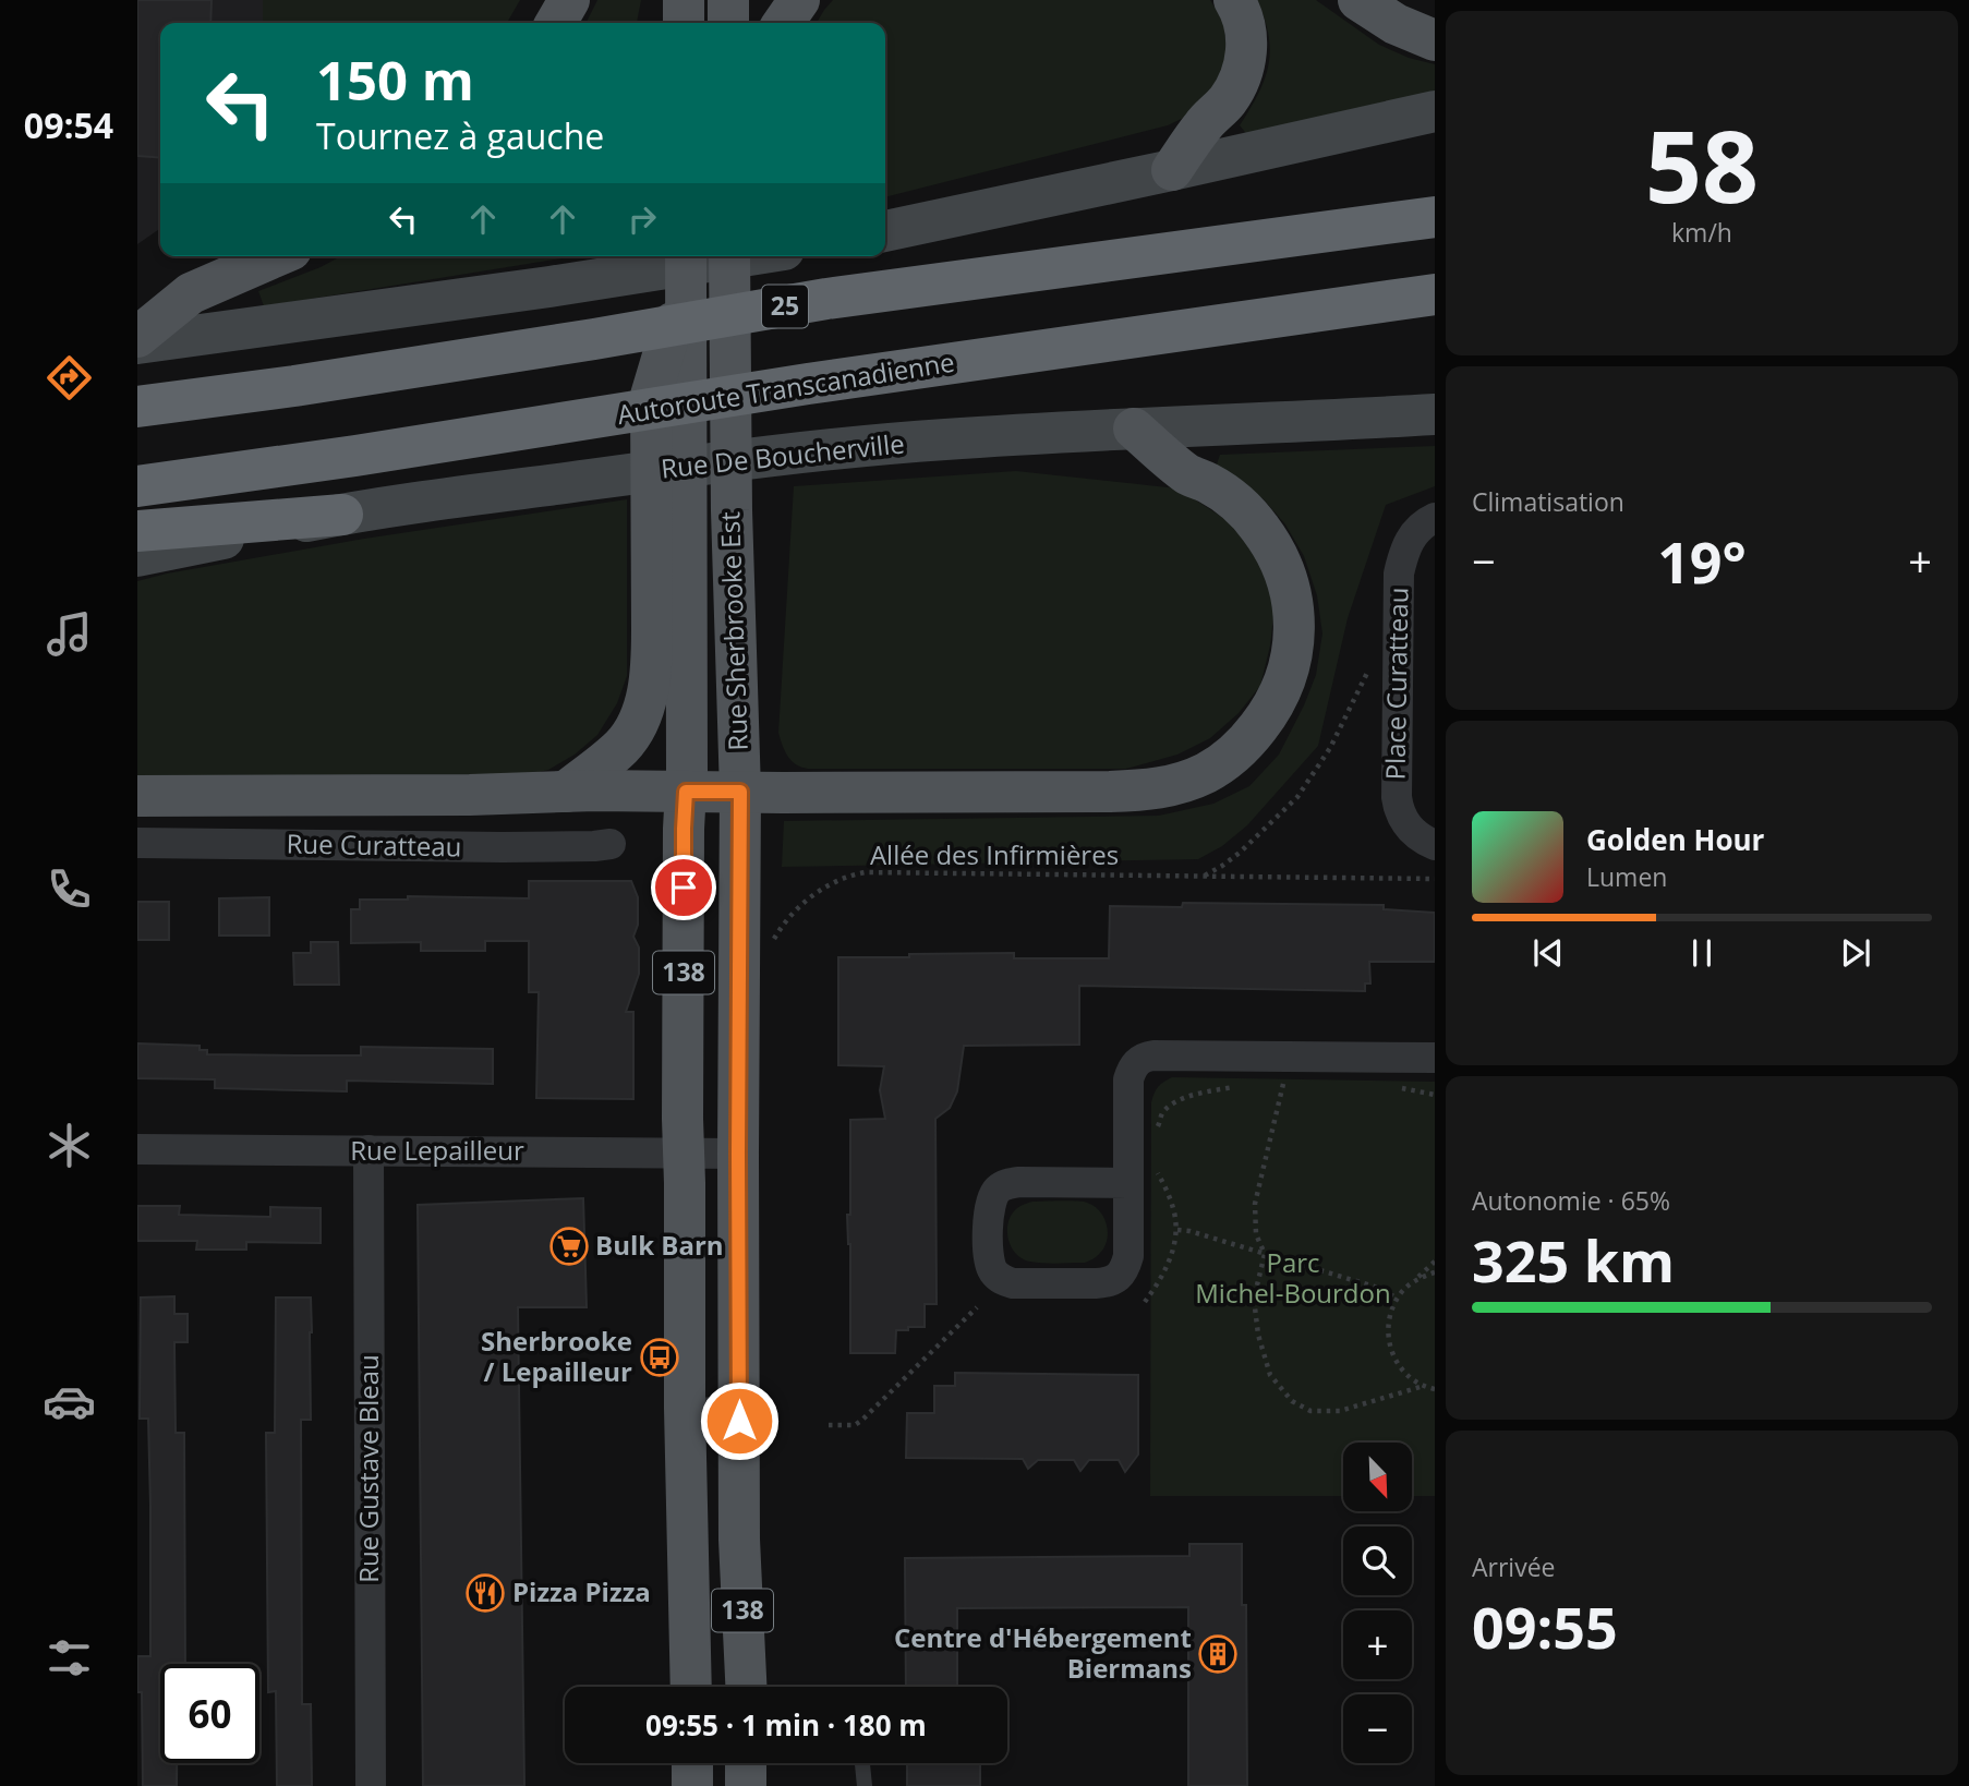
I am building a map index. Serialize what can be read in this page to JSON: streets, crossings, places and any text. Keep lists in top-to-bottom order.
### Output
{
  "streets": {
    "highway": ["25", "Autoroute Transcanadienne"],
    "main road": ["Rue De Boucherville", "Rue Sherbrooke Est", "138"],
    "street": [
      "Place Curatteau",
      "Rue Curatteau",
      "Rue Lepailleur",
      "Rue Gustave Bleau"
    ],
    "path": ["Allée des Infirmières"]
  },
  "crossings": [
    ["Rue Sherbrooke Est", "Rue Lepailleur"],
    ["Rue Lepailleur", "Rue Gustave Bleau"]
  ],
  "parks": ["Parc Michel-Bourdon"],
  "places": {
    "supermarket": ["Bulk Barn"],
    "bus stop": ["Sherbrooke / Lepailleur"],
    "restaurant": ["Pizza Pizza"],
    "building": ["Centre d'Hébergement Biermans"]
  },
  "north": "bottom right",
  "page": {
    "tabs": "09:54",
    "tile": [
      ["58", "km/h"],
      "Climatisation",
      ["Autonomie · 65%", "325 km"],
      ["Arrivée", "09:55"]
    ],
    "turn": ["150 m", "Tournez à gauche"],
    "heat": ["−", "19°", "+"],
    "song": ["Golden Hour", "Lumen"],
    "map_buttons": ["+", "−"],
    "limit": "60",
    "trip": "09:55 · 1 min · 180 m"
  }
}
